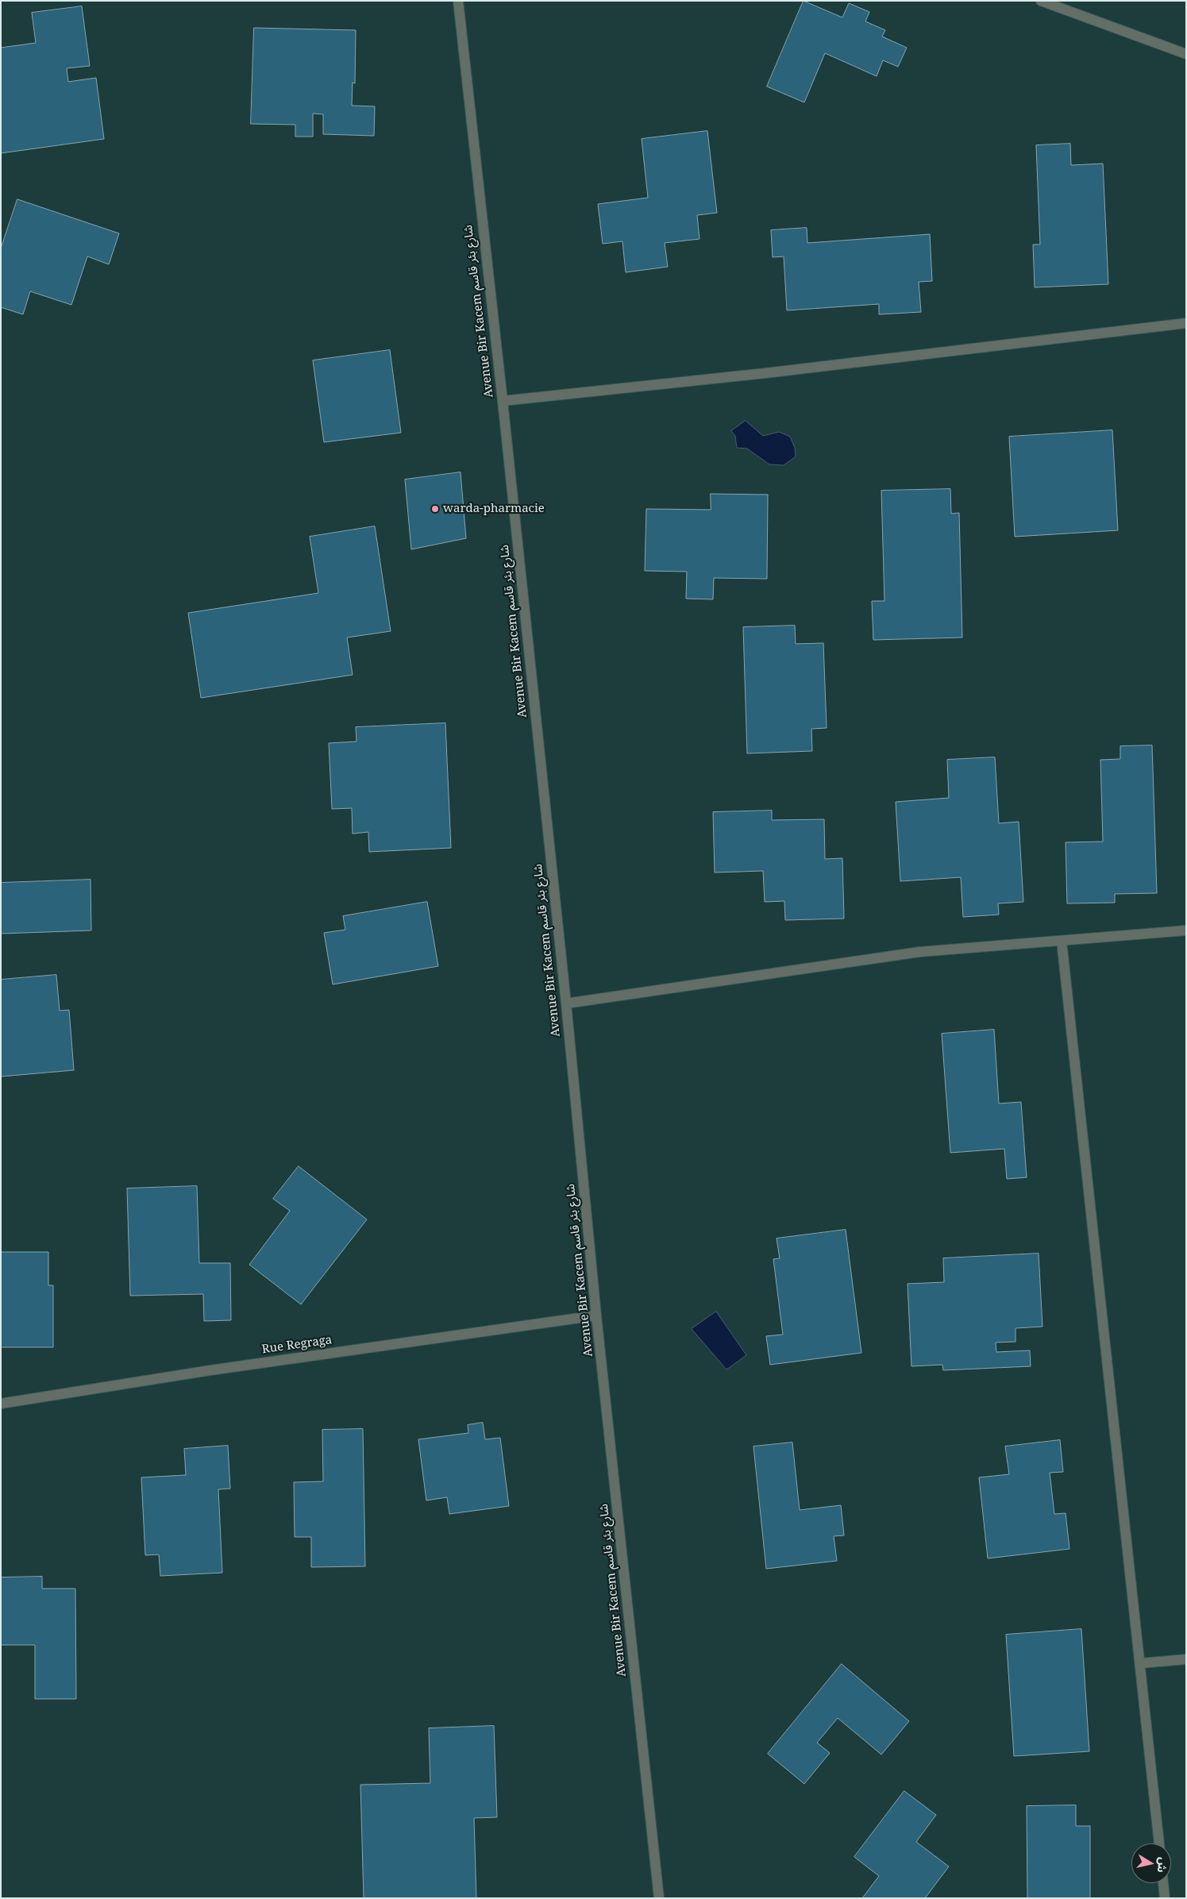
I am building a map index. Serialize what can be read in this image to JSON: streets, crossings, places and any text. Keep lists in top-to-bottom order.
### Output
{
  "streets": {
    "street": ["Avenue Bir Kacem شارع بئر قاسم", "Rue Regraga"]
  },
  "crossings": [
    ["Avenue Bir Kacem شارع بئر قاسم", "Rue Regraga"]
  ],
  "places": ["warda-pharmacie"],
  "north": "right"
}
